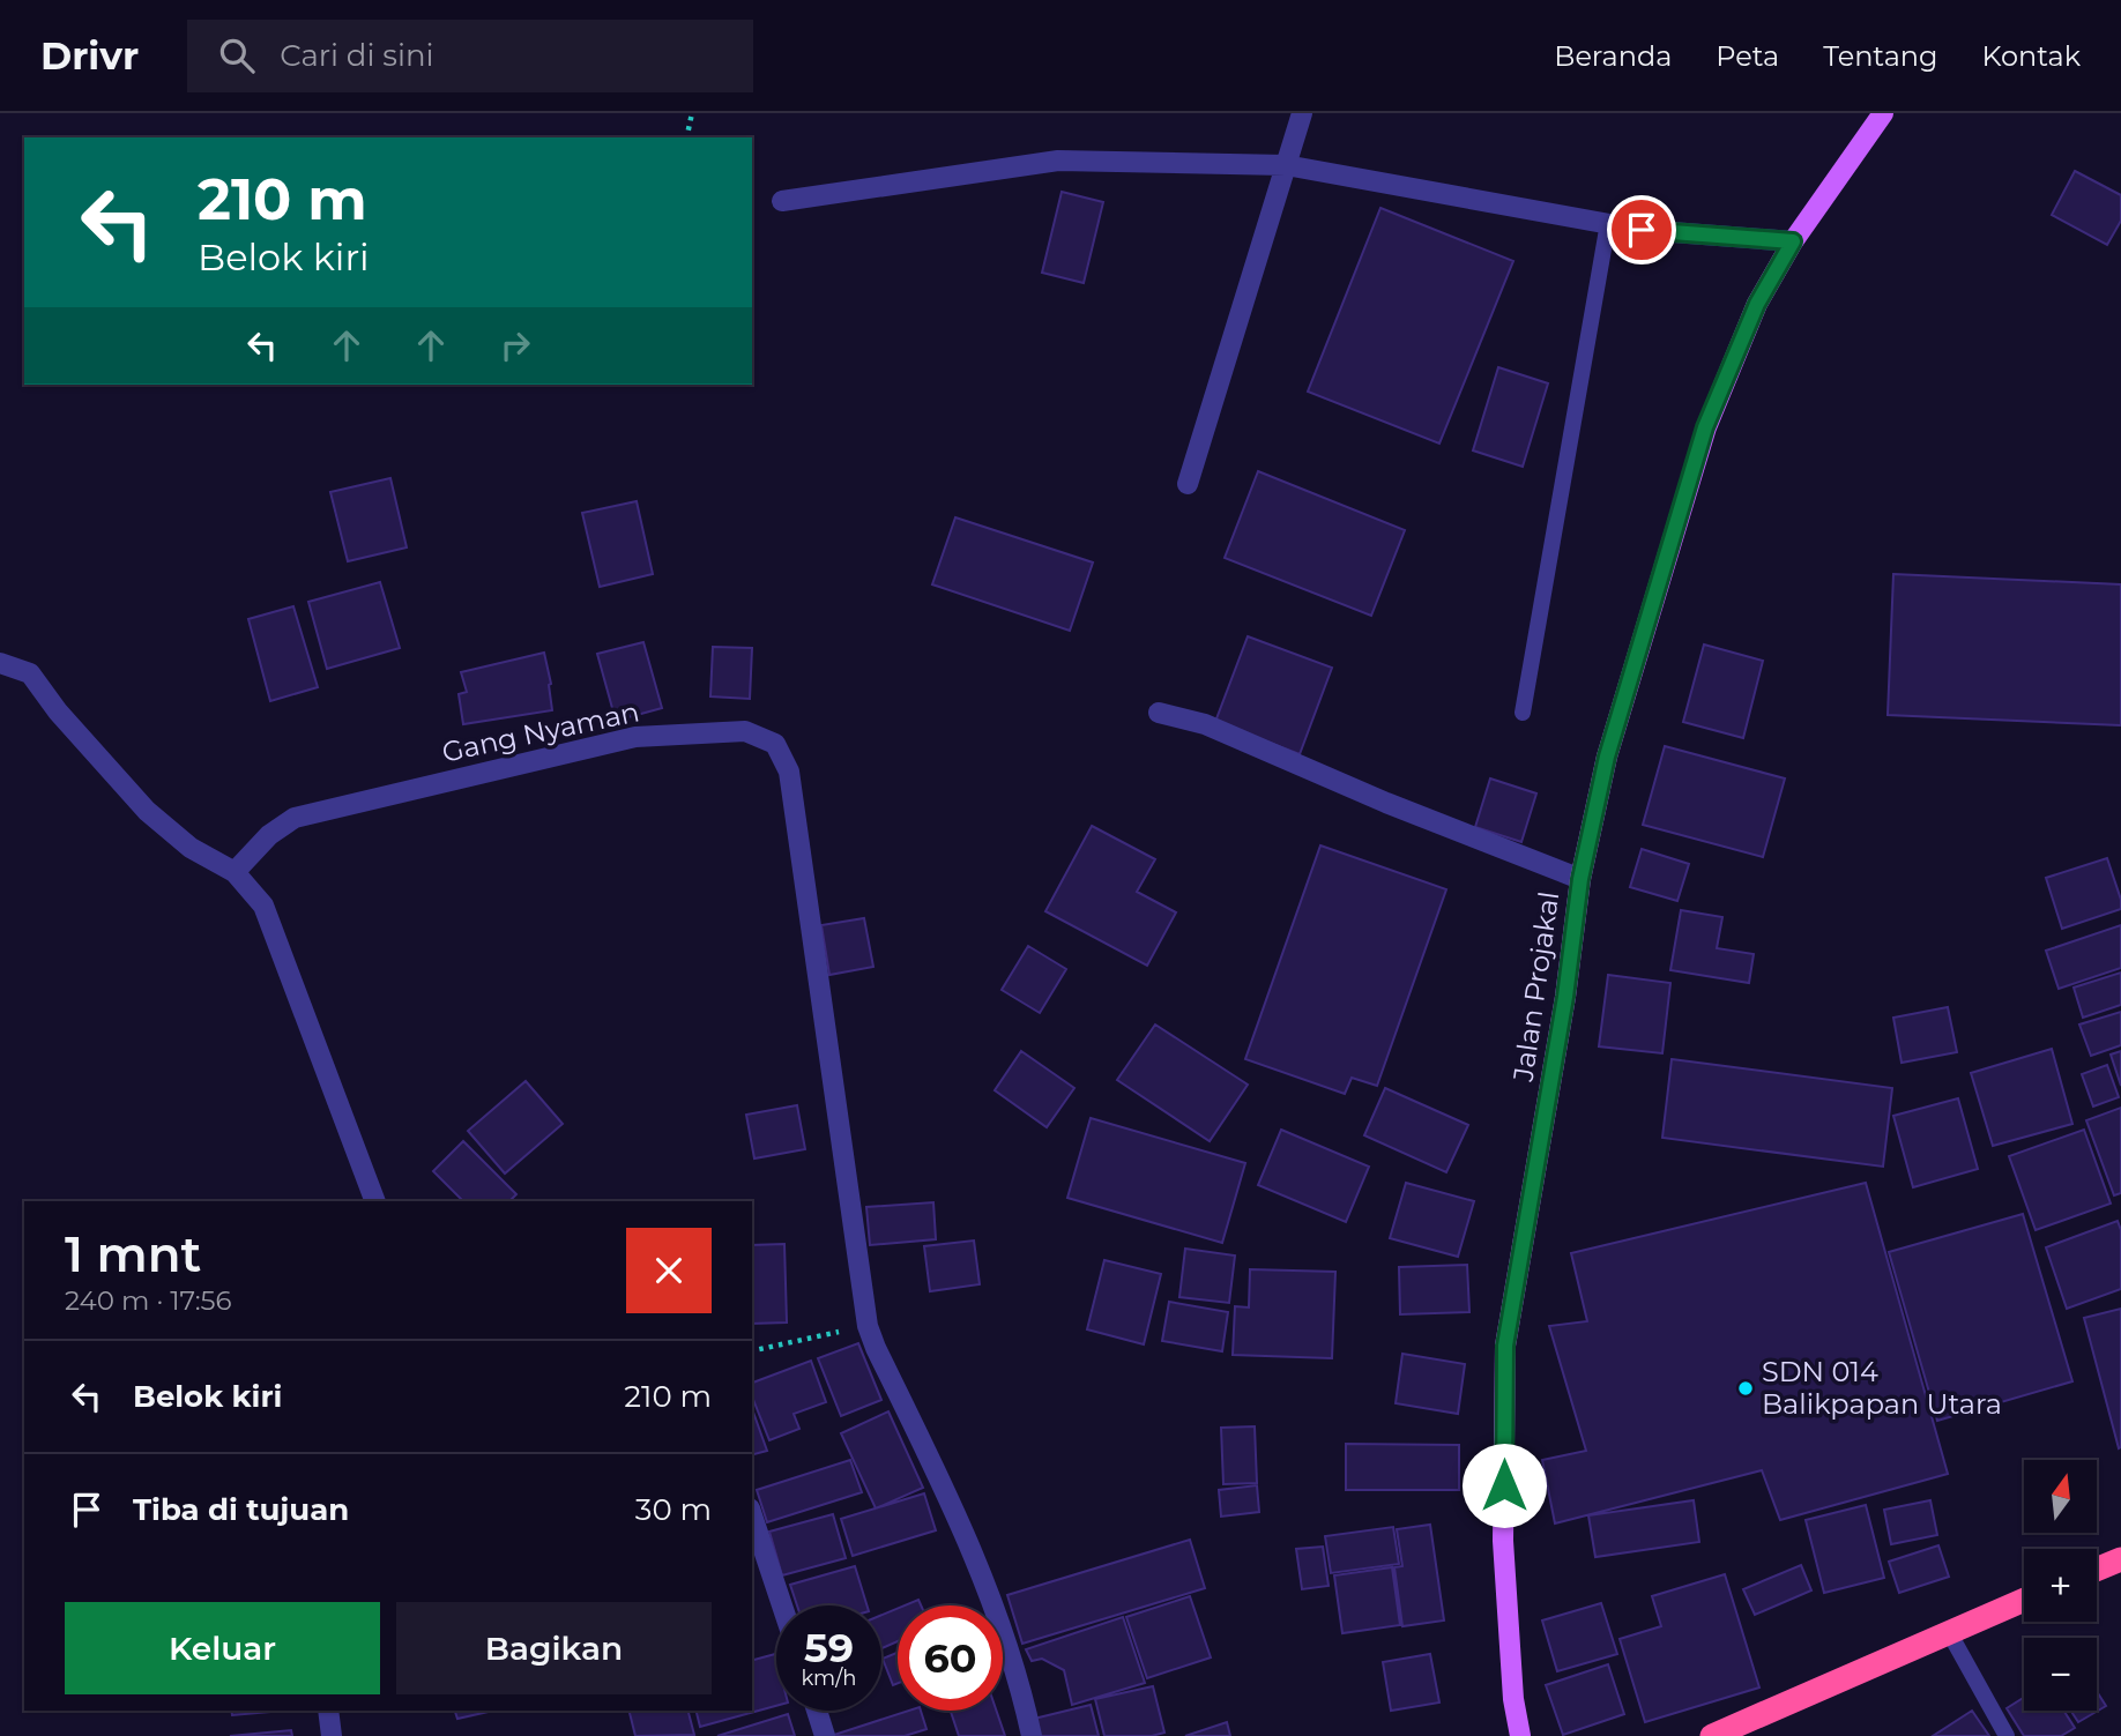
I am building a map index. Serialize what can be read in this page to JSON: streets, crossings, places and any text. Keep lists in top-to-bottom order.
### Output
{
  "streets": {
    "main road": ["Jalan Projakal"],
    "street": ["Gang Nyaman"]
  },
  "places": ["SDN 014 Balikpapan Utara"],
  "north": "top",
  "page": {
    "header": "Drivr",
    "search": "Cari di sini",
    "nav": [
      "Beranda",
      "Peta",
      "Tentang",
      "Kontak"
    ],
    "turn": ["210 m", "Belok kiri"],
    "heading": ["1 mnt", "240 m · 17:56"],
    "list": [
      {
        "name": "Belok kiri",
        "value": "210 m"
      },
      {
        "name": "Tiba di tujuan",
        "value": "30 m"
      }
    ],
    "map_buttons": ["+", "−"],
    "buttons": ["Keluar", "Bagikan"],
    "speed": "59 km/h",
    "limit": "60"
  }
}
